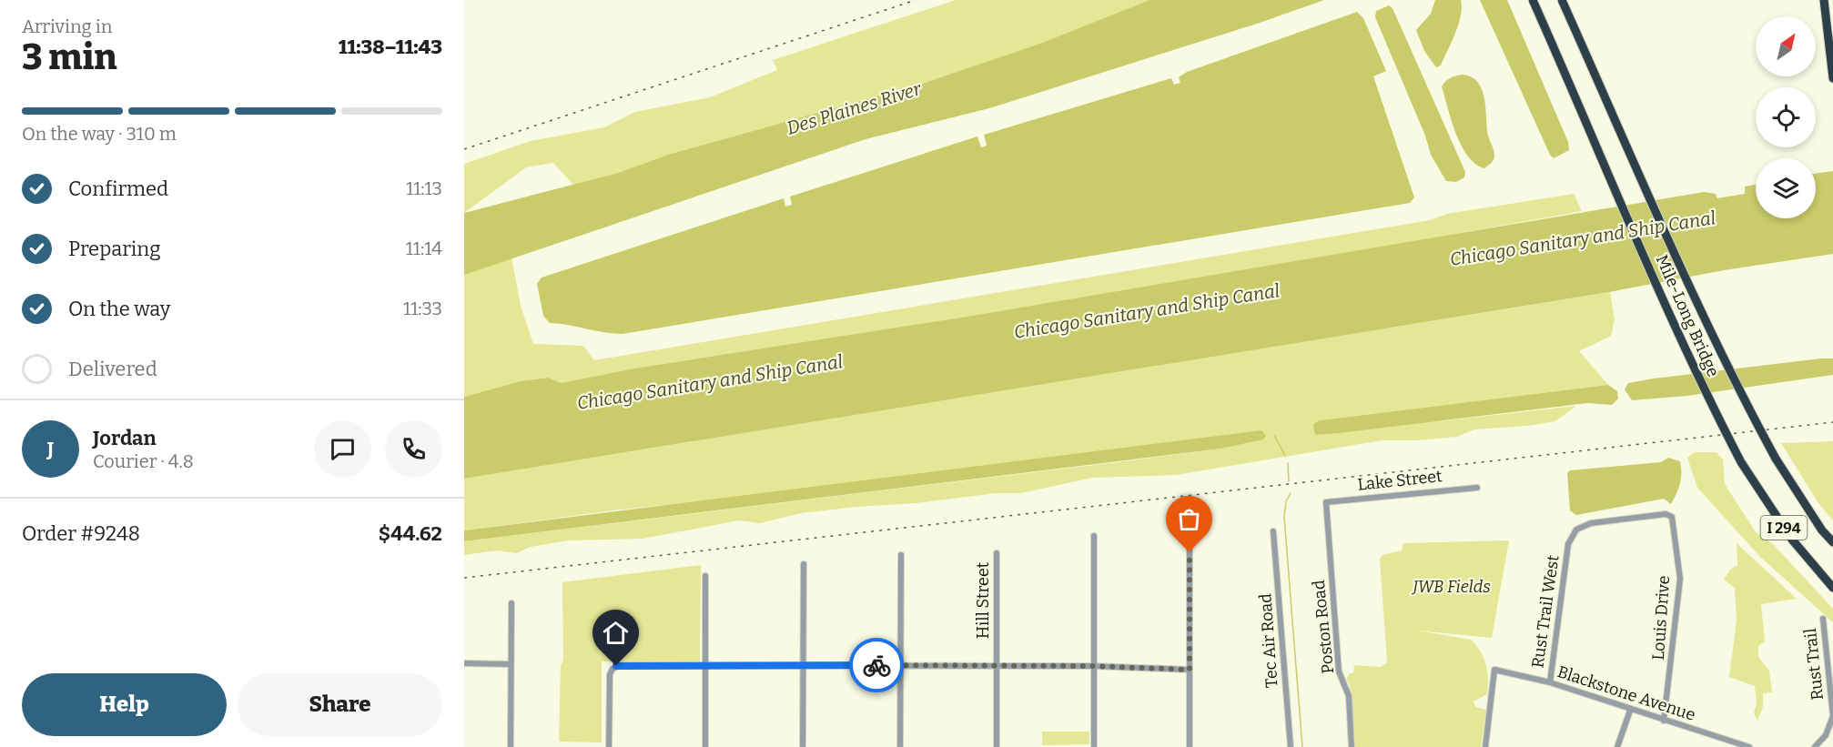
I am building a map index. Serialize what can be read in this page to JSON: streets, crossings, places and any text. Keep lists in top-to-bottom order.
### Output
{
  "streets": {
    "highway": ["Mile-Long Bridge", "I 294"],
    "street": [
      "Lake Street",
      "Hill Street",
      "Rust Trail West",
      "Louis Drive",
      "Poston Road",
      "Tec Air Road",
      "Rust Trail",
      "Blackstone Avenue"
    ]
  },
  "crossings": [
    ["Lake Street", "Poston Road"],
    ["Rust Trail West", "Louis Drive"],
    ["Rust Trail West", "Blackstone Avenue"],
    ["Louis Drive", "Blackstone Avenue"]
  ],
  "water": ["Des Plaines River", "Chicago Sanitary and Ship Canal"],
  "parks": ["JWB Fields"],
  "north": "top right",
  "page": {
    "heading": ["3 min", "Arriving in", "11:38–11:43"],
    "panel": [
      "Jordan",
      "Courier · 4.8",
      "Order #9248",
      "$44.62"
    ],
    "bar": "On the way · 310 m",
    "list": [
      ["Confirmed", "11:13"],
      ["Preparing", "11:14"],
      ["On the way", "11:33"],
      "Delivered"
    ],
    "round": "J",
    "buttons": ["Help", "Share"]
  }
}
